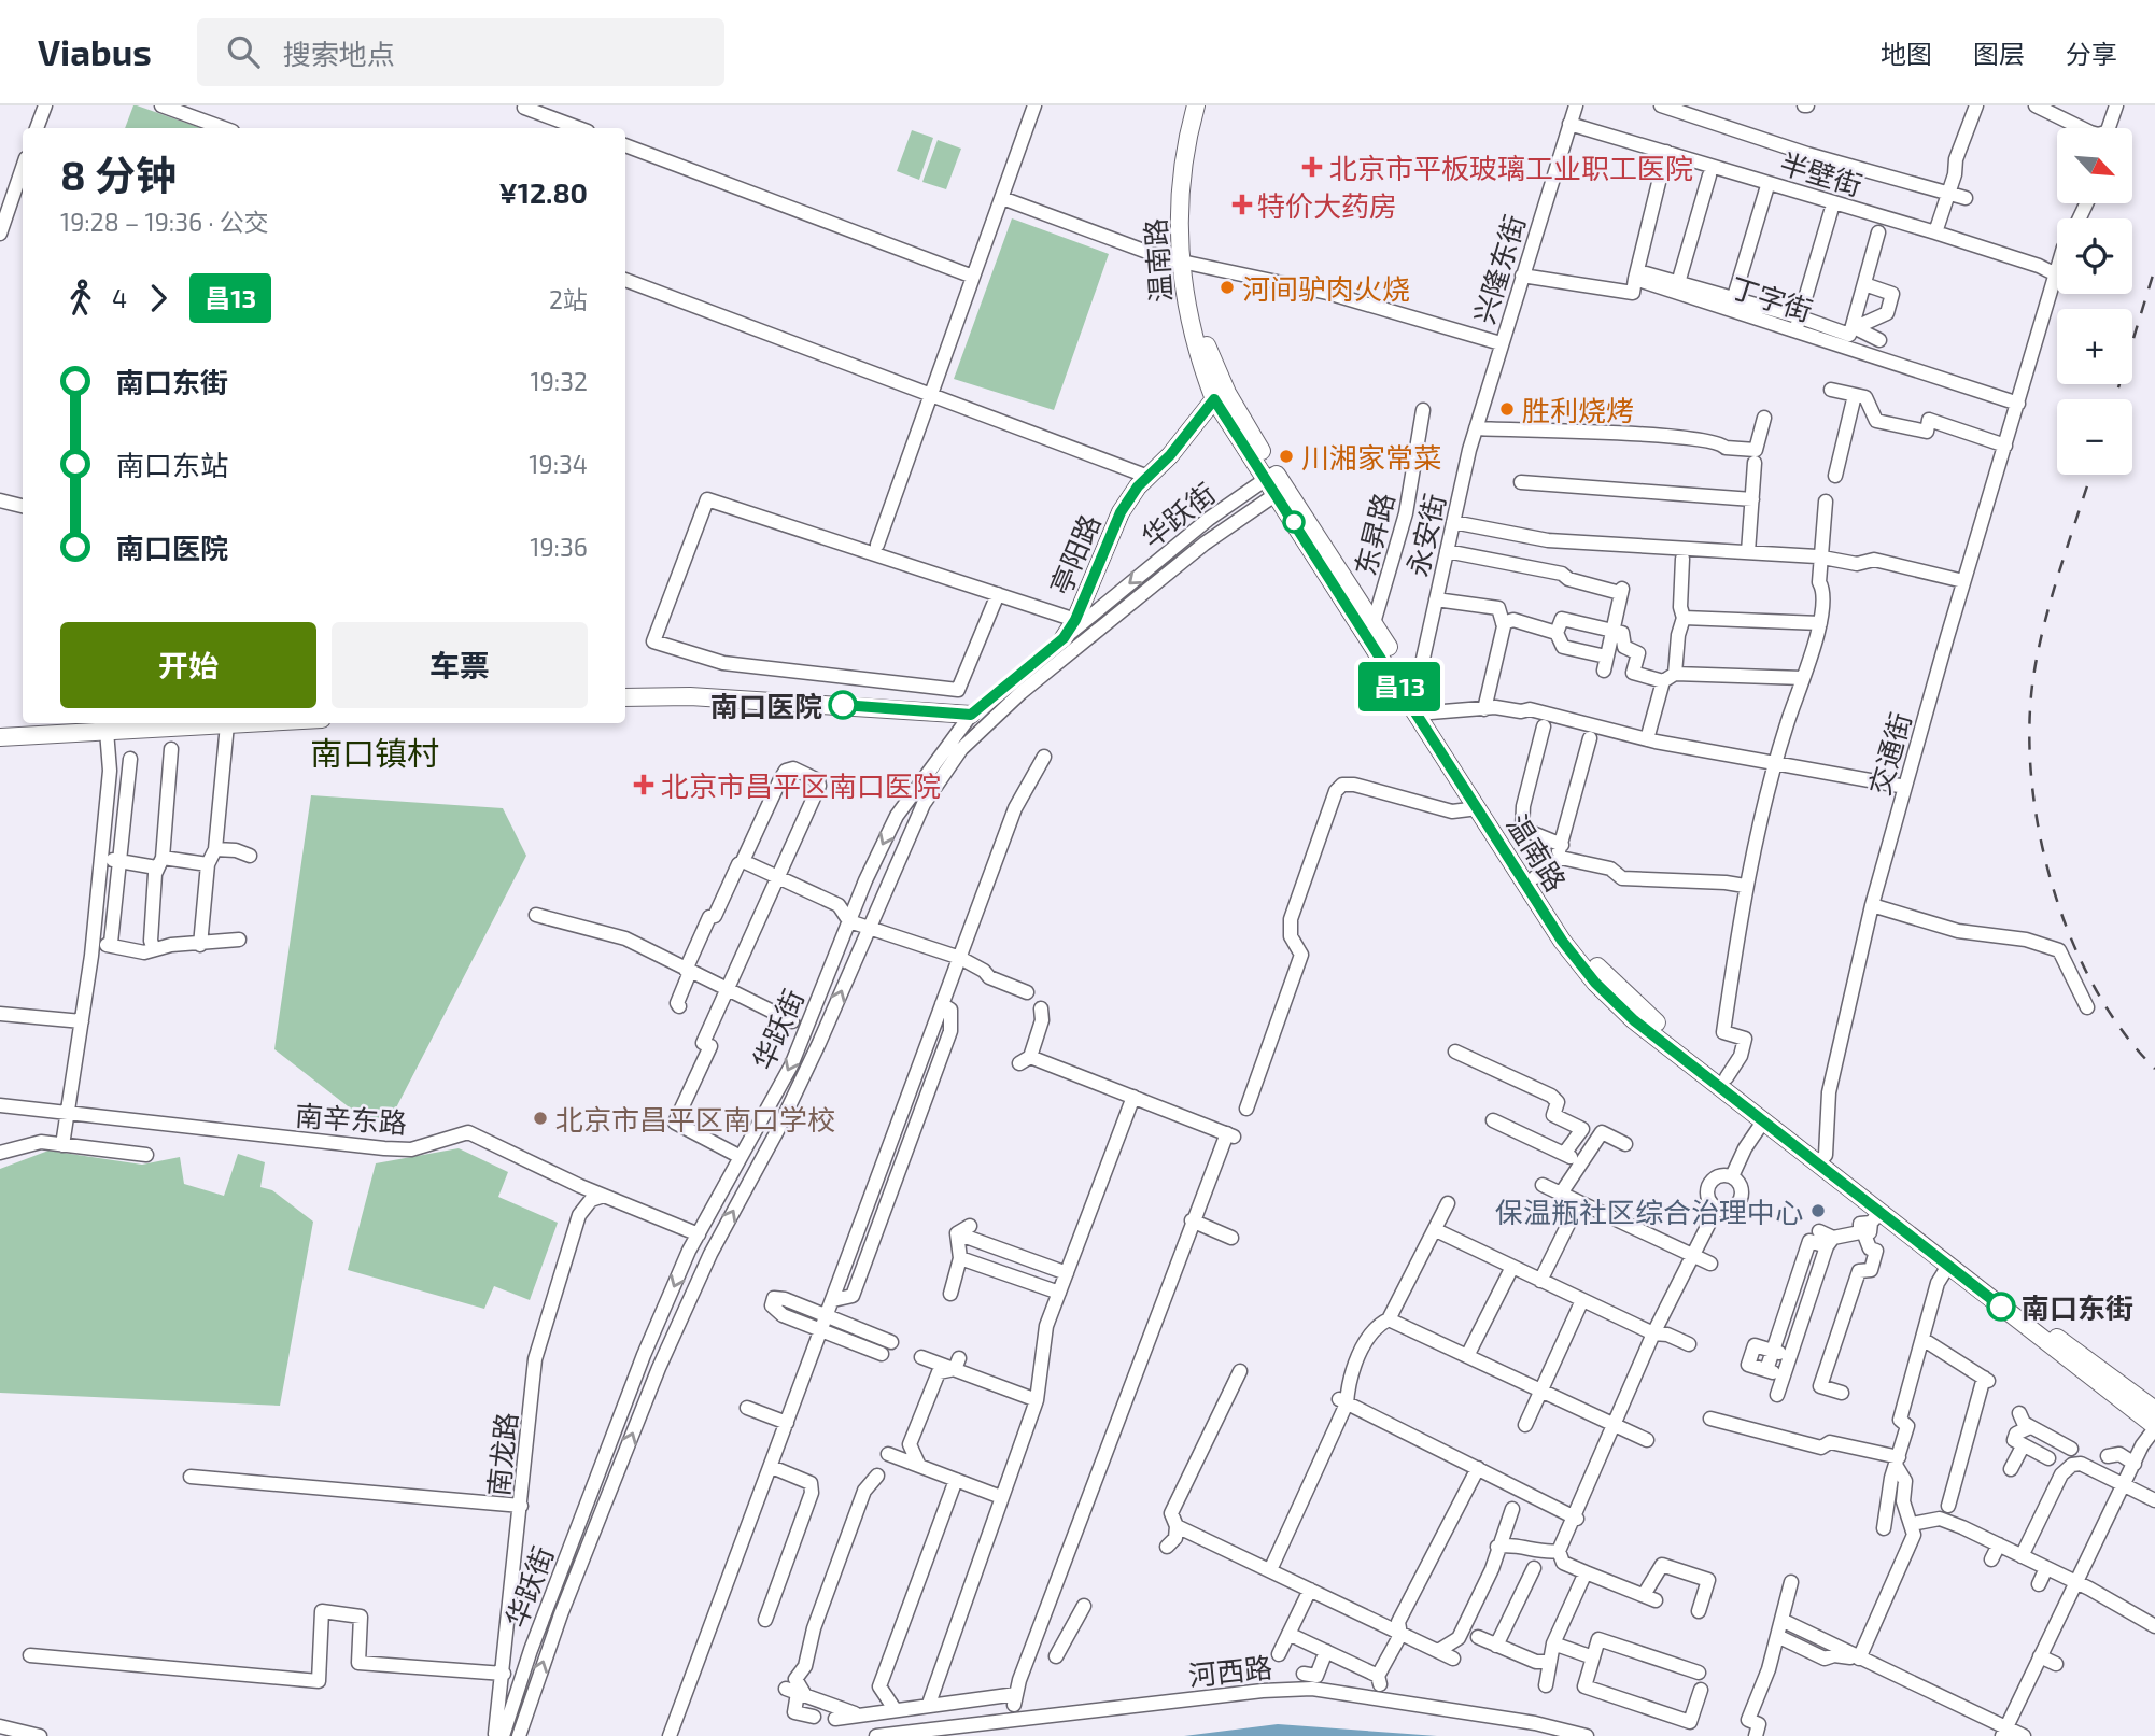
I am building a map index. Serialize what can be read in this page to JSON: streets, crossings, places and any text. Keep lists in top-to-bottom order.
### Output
{
  "streets": {
    "main road": ["温南路", "亭阳路"],
    "street": [
      "半壁街",
      "兴隆东街",
      "丁字街",
      "华跃街",
      "东昇路",
      "永安街",
      "交通街",
      "南辛东路",
      "南龙路",
      "河西路"
    ]
  },
  "crossings": [
    ["半壁街", "兴隆东街"],
    ["半壁街", "交通街"],
    ["温南路", "华跃街"],
    ["温南路", "东昇路"],
    ["温南路", "永安街"],
    ["温南路", "亭阳路"],
    ["温南路", "交通街"],
    ["兴隆东街", "永安街"],
    ["丁字街", "交通街"],
    ["华跃街", "亭阳路"],
    ["华跃街", "南辛东路"],
    ["南辛东路", "南龙路"]
  ],
  "districts": ["南口镇村"],
  "places": {
    "health": ["北京市平板玻璃工业职工医院", "特价大药房", "北京市昌平区南口医院"],
    "other": [
      "河间驴肉火烧",
      "胜利烧烤",
      "川湘家常菜",
      "南口医院",
      "北京市昌平区南口学校",
      "保温瓶社区综合治理中心",
      "南口东街"
    ]
  },
  "lines": ["bus line 昌13"],
  "north": "bottom right",
  "page": {
    "header": "Viabus",
    "search": "搜索地点",
    "nav": ["地图", "图层", "分享"],
    "on_map": "昌13",
    "map_buttons": ["+", "−"],
    "heading": ["8 分钟", "19:28 – 19:36 · 公交", "¥12.80"],
    "legs": ["4", "昌13", "2站"],
    "list": [
      {
        "name": "南口东街",
        "value": "19:32"
      },
      {
        "name": "南口东站",
        "value": "19:34"
      },
      {
        "name": "南口医院",
        "value": "19:36"
      }
    ],
    "buttons": ["开始", "车票"]
  }
}
